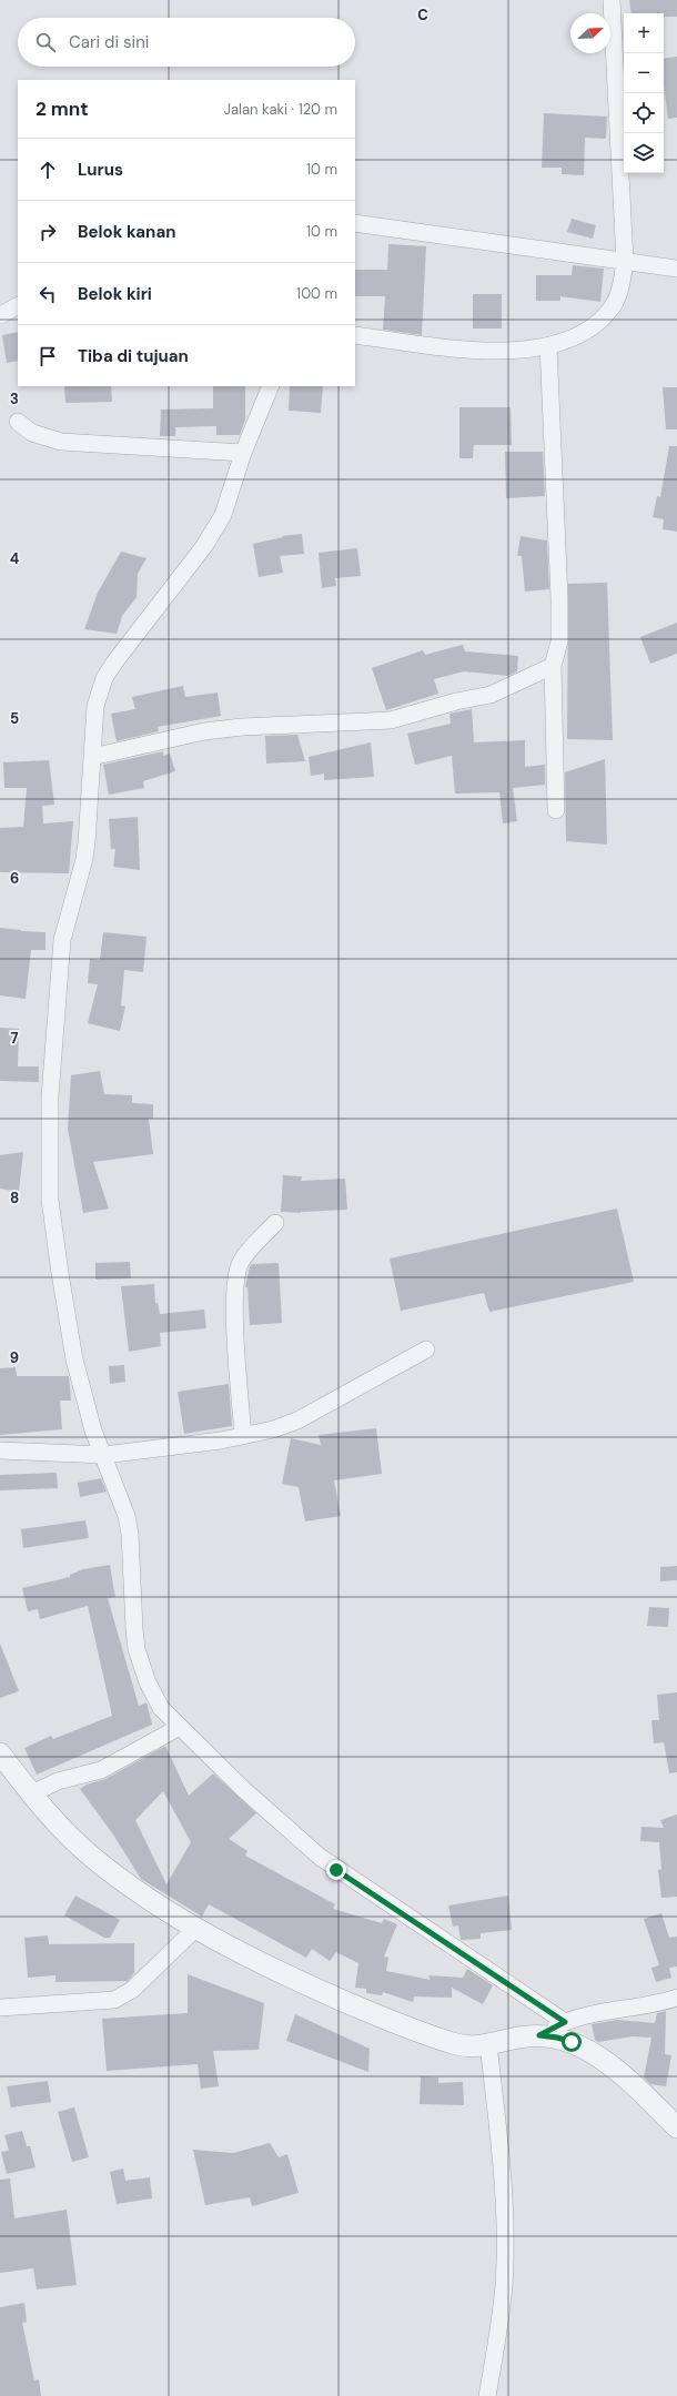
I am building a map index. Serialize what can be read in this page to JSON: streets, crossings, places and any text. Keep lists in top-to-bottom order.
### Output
{
  "north": "top right",
  "page": {
    "map_buttons": ["+", "−"],
    "search": "Cari di sini",
    "heading": ["2 mnt", "Jalan kaki · 120 m"],
    "list": [
      ["Lurus", "10 m"],
      ["Belok kanan", "10 m"],
      ["Belok kiri", "100 m"],
      "Tiba di tujuan"
    ]
  },
  "grid": {
    "columns": ["C"],
    "rows": [
      "3",
      "4",
      "5",
      "6",
      "7",
      "8",
      "9"
    ]
  }
}
